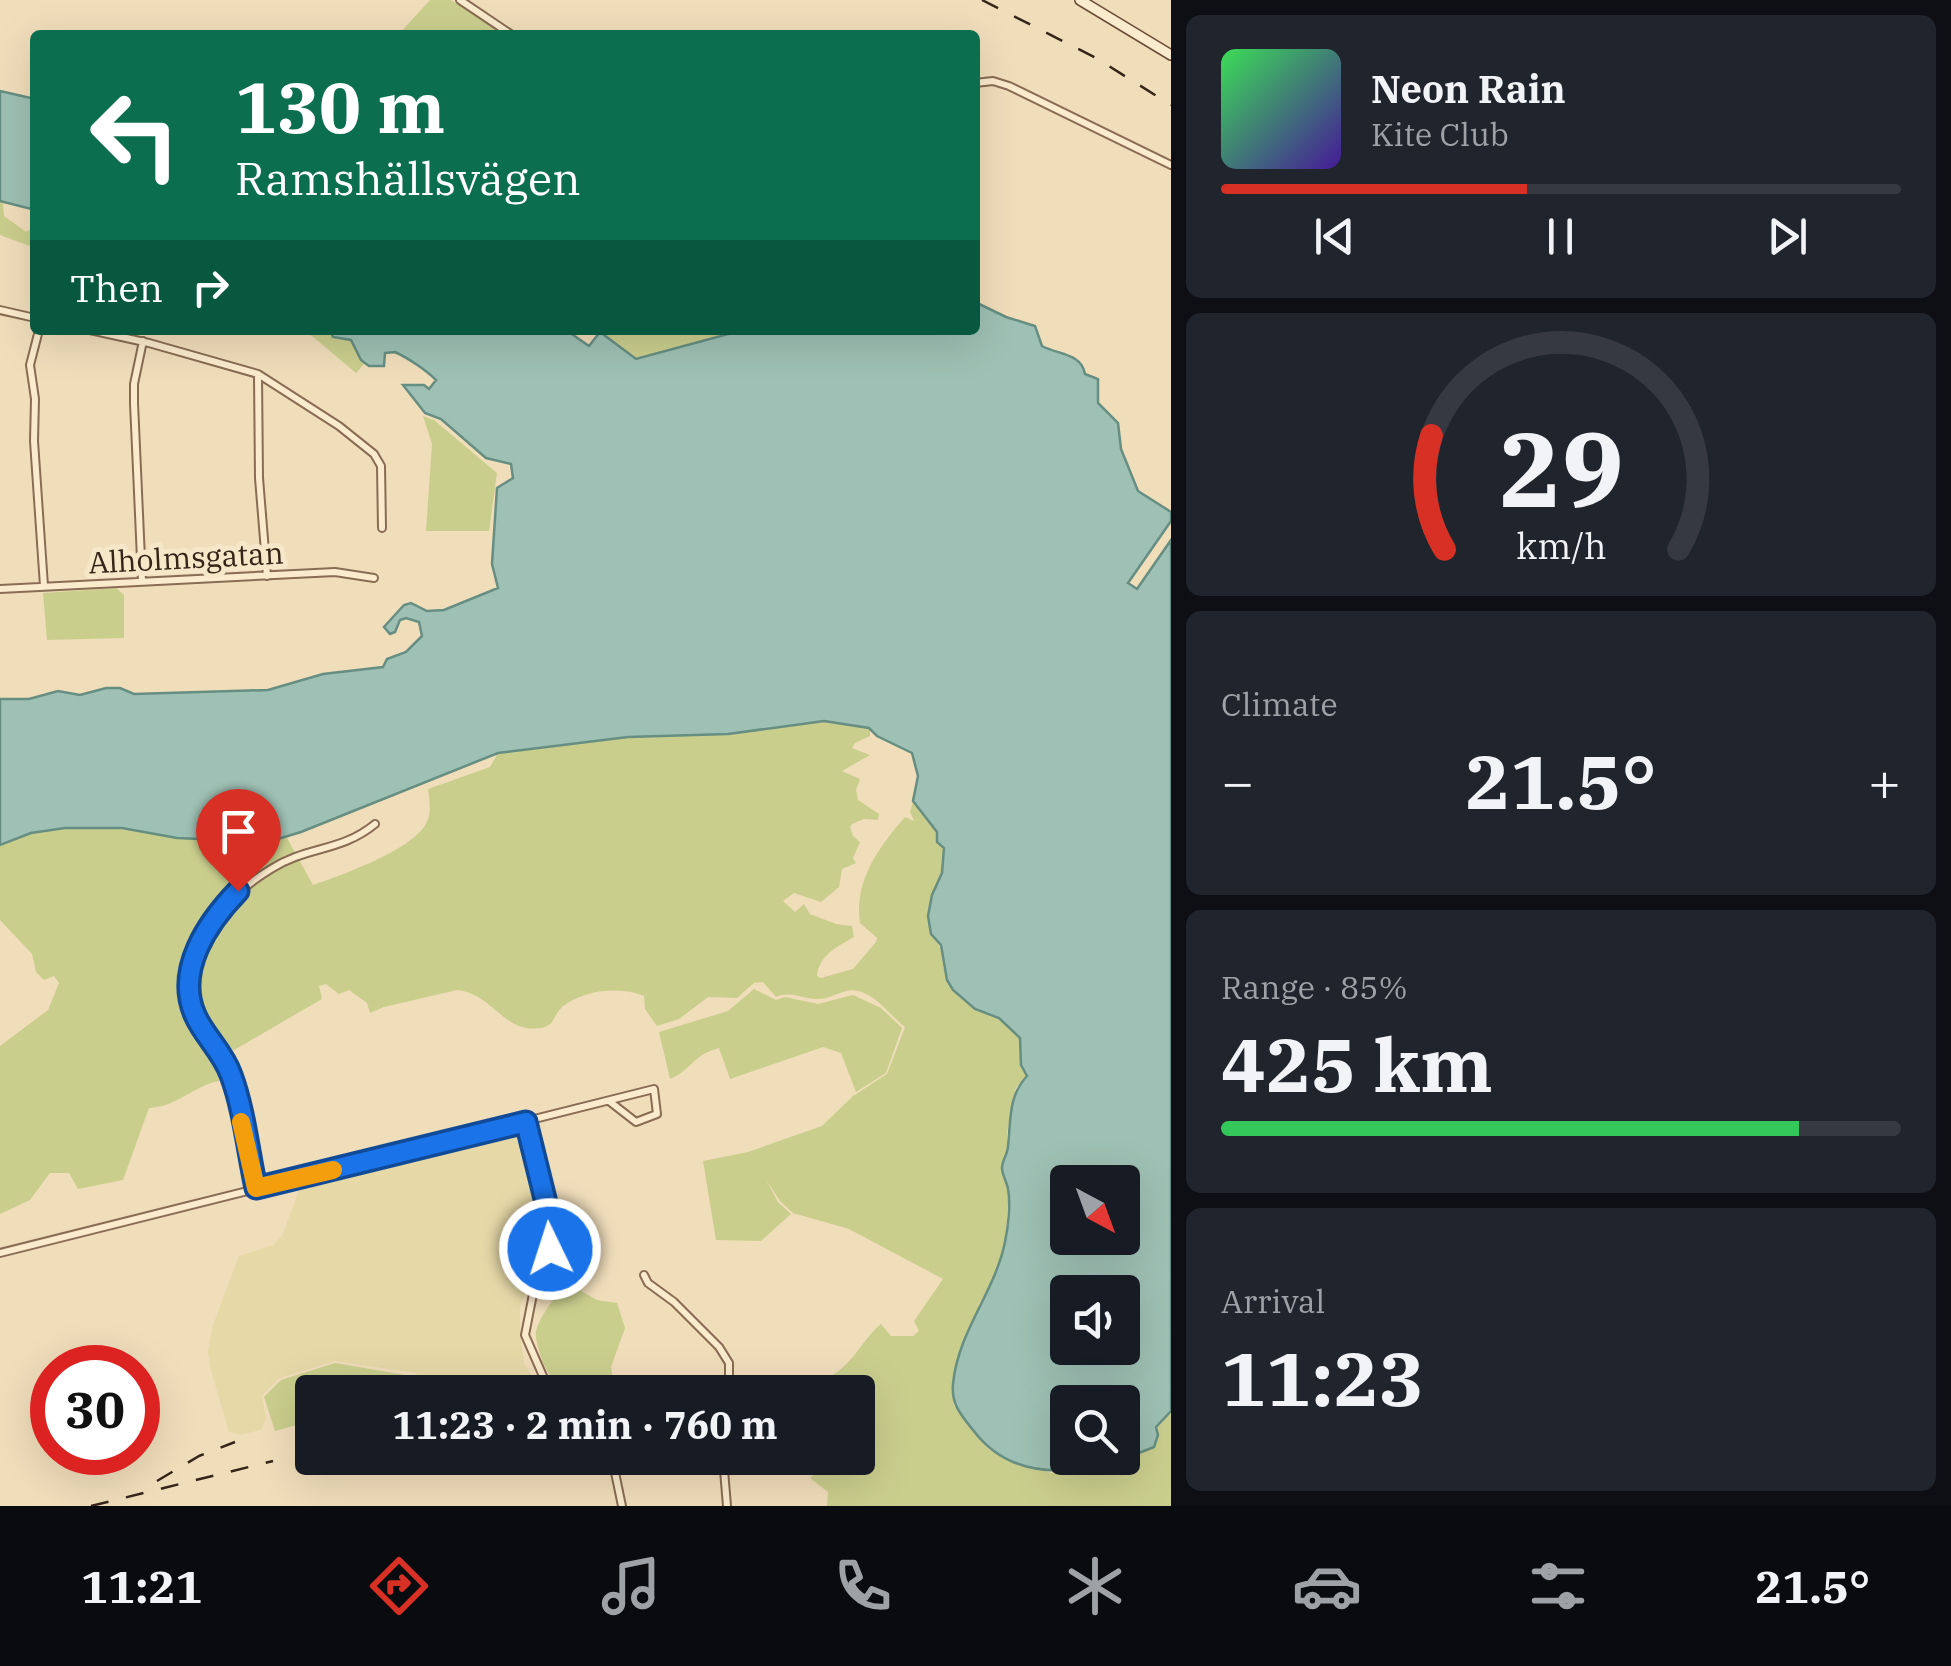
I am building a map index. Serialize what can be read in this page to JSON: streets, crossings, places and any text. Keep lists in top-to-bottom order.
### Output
{
  "streets": {
    "street": ["Alholmsgatan"]
  },
  "north": "bottom right",
  "page": {
    "turn": ["130 m", "Ramshällsvägen"],
    "song": ["Neon Rain", "Kite Club"],
    "then": "Then",
    "tile": [
      "Climate",
      ["Range · 85%", "425 km"],
      ["Arrival", "11:23"]
    ],
    "heat": ["−", "21.5°", "+"],
    "limit": "30",
    "trip": "11:23 · 2 min · 760 m",
    "tabs": ["11:21", "21.5°"],
    "gauge": ["29", "km/h"]
  }
}
